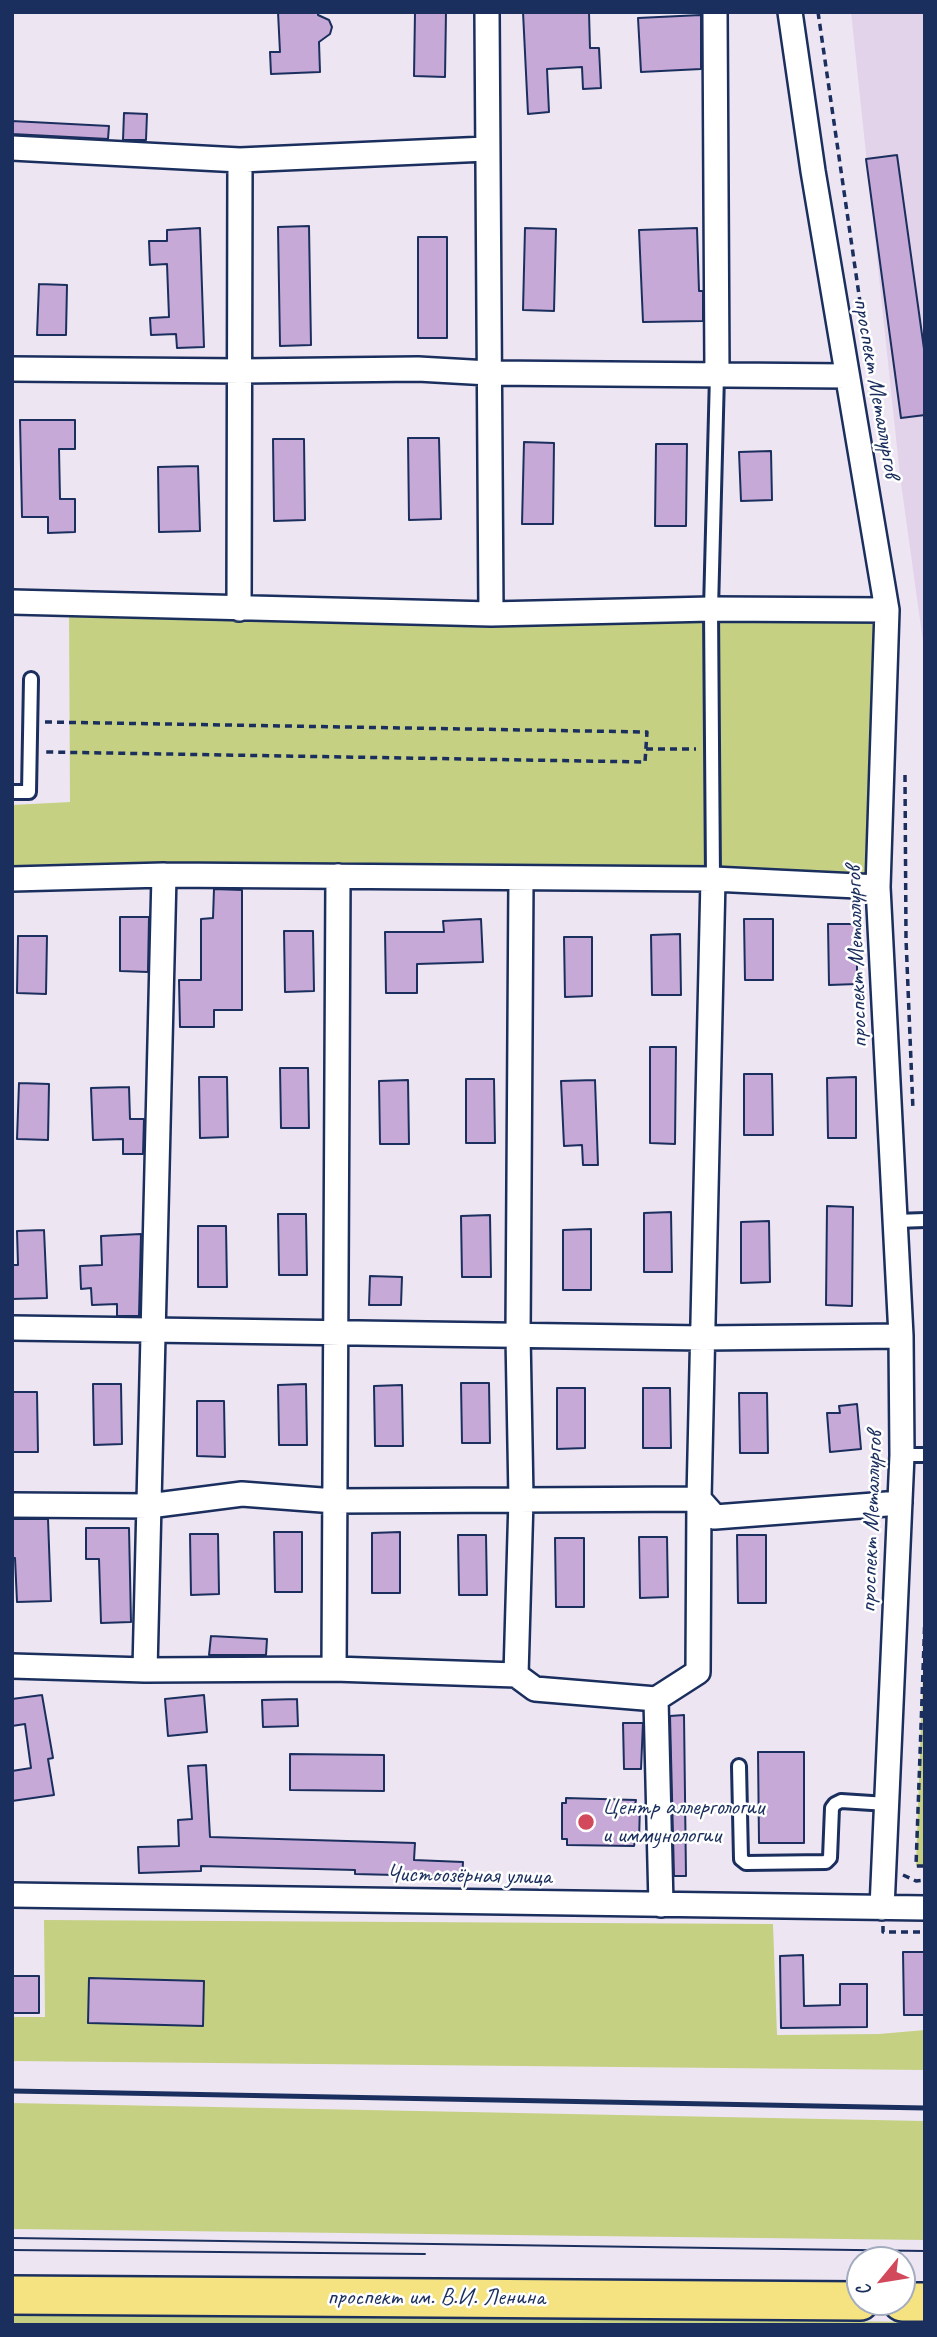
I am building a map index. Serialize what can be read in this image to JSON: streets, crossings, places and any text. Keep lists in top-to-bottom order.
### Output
{
  "streets": {
    "main road": ["проспект им. В.И. Ленина"],
    "street": ["проспект Металлургов", "Чистоозёрная улица"]
  },
  "crossings": [
    ["проспект Металлургов", "Чистоозёрная улица"]
  ],
  "places": ["Центр аллергологии и иммунологии"],
  "north": "bottom left"
}
